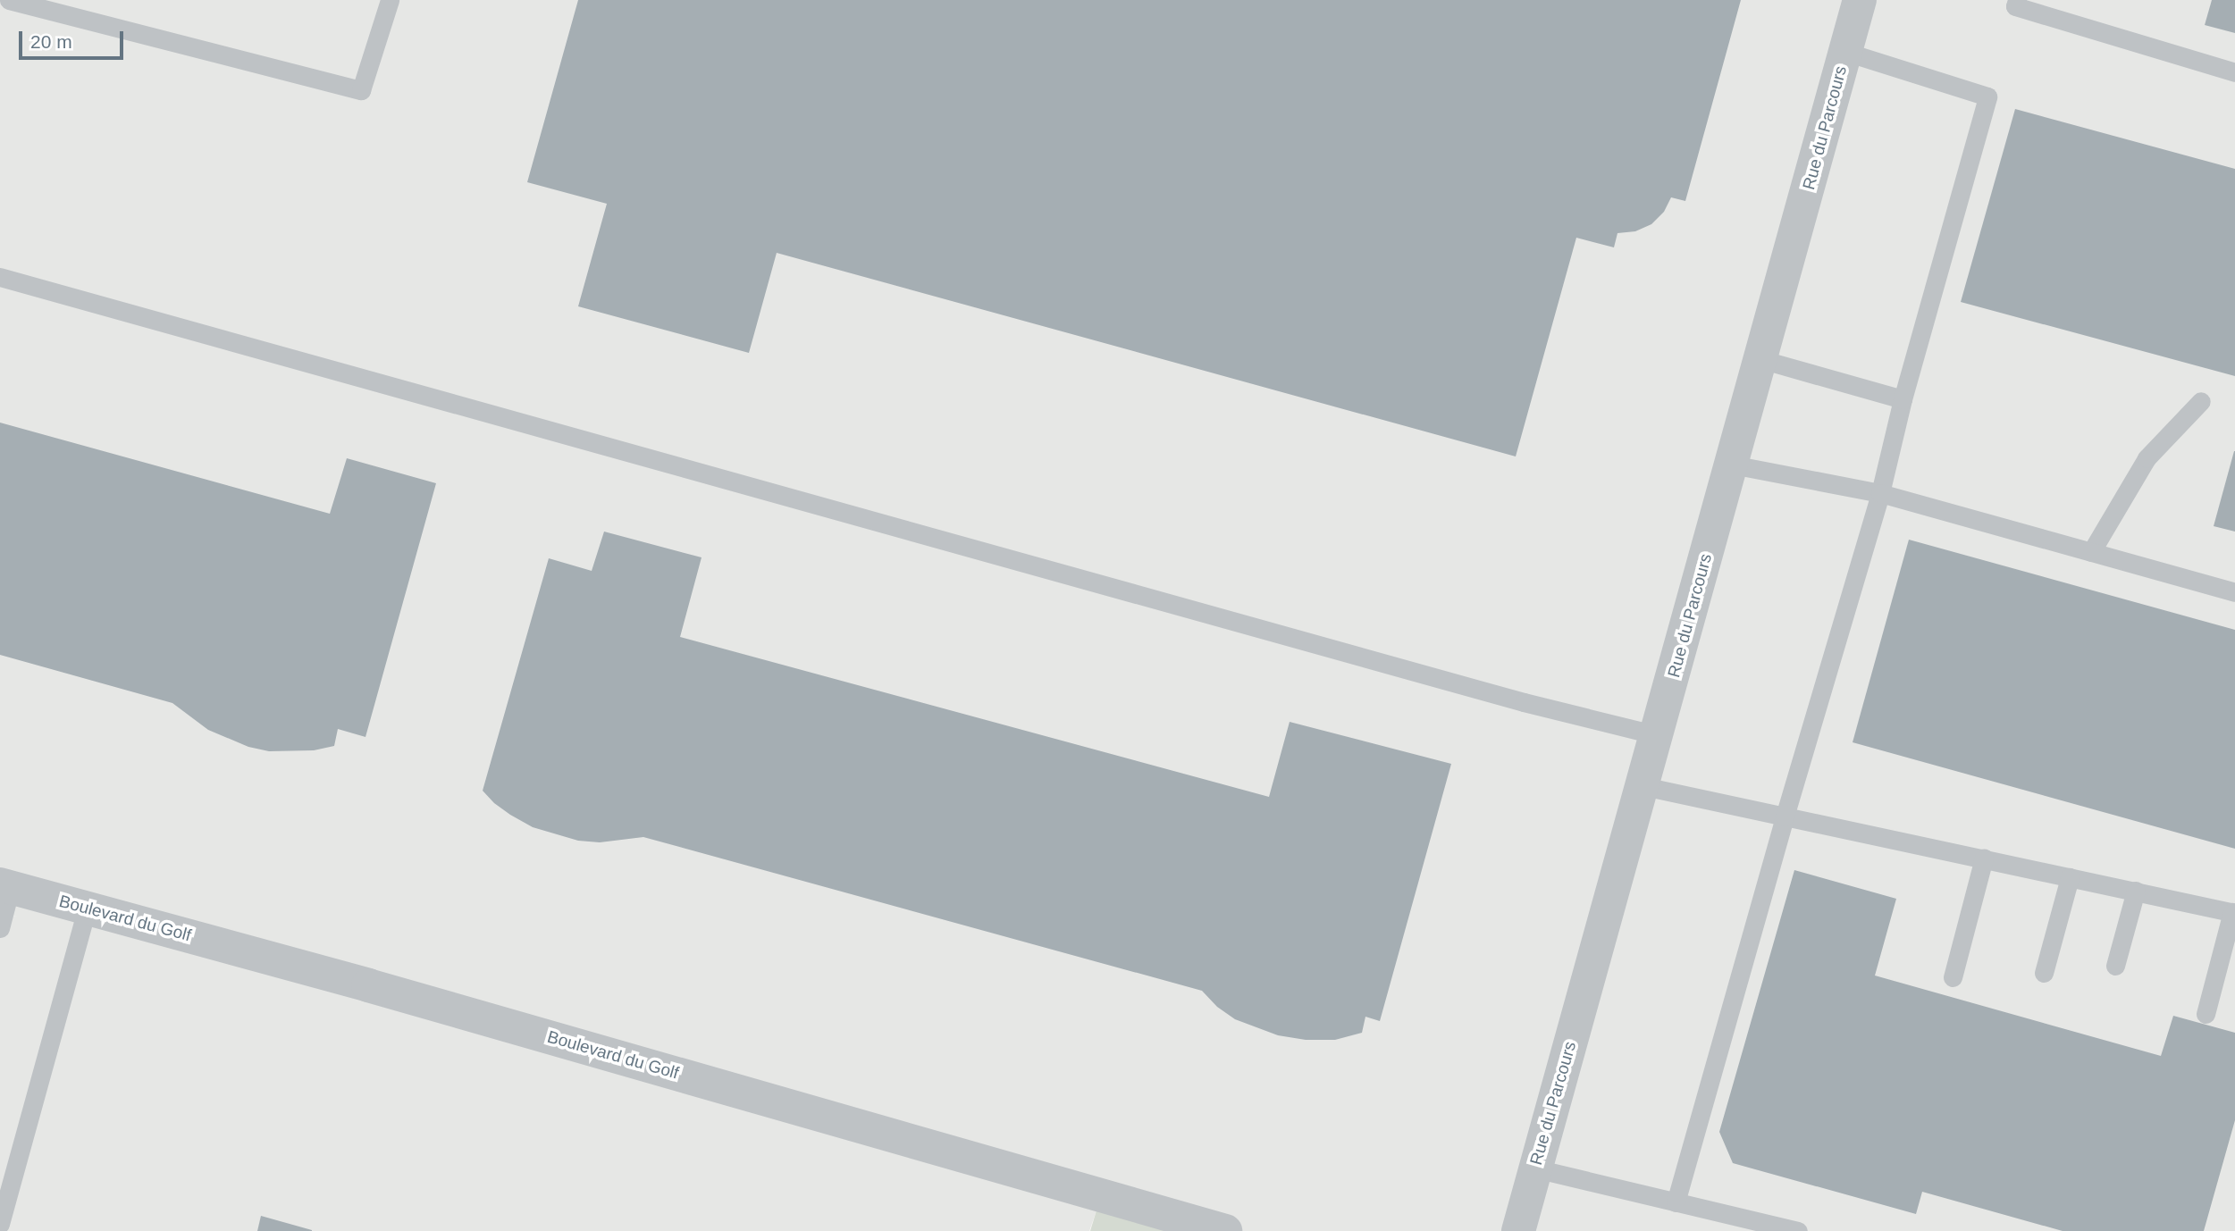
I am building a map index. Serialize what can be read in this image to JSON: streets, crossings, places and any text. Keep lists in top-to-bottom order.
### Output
{
  "streets": {
    "street": ["Rue du Parcours", "Boulevard du Golf"]
  },
  "scale_bar": "20 m"
}
